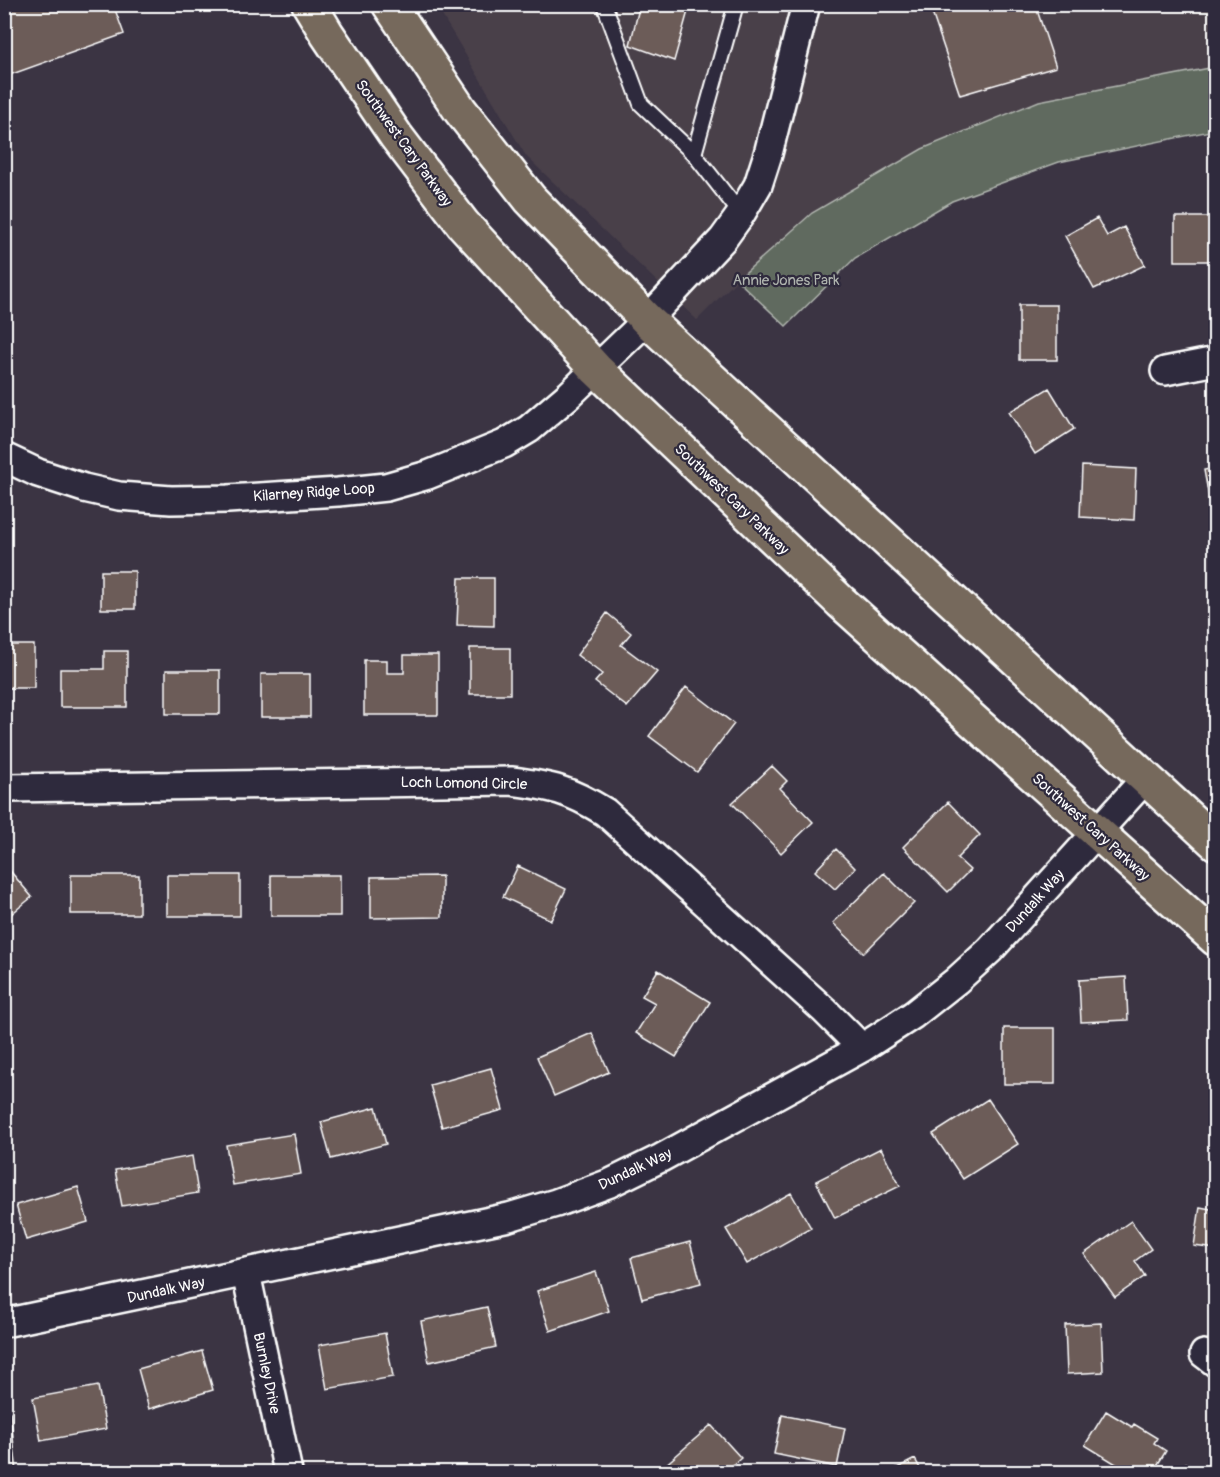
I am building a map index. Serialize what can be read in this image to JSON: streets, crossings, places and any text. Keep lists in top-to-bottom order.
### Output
{
  "streets": {
    "main road": ["Southwest Cary Parkway"],
    "street": [
      "Kilarney Ridge Loop",
      "Loch Lomond Circle",
      "Dundalk Way",
      "Burnley Drive"
    ]
  },
  "crossings": [
    ["Southwest Cary Parkway", "Kilarney Ridge Loop"],
    ["Southwest Cary Parkway", "Dundalk Way"],
    ["Loch Lomond Circle", "Dundalk Way"],
    ["Dundalk Way", "Burnley Drive"]
  ],
  "parks": ["Annie Jones Park"]
}
